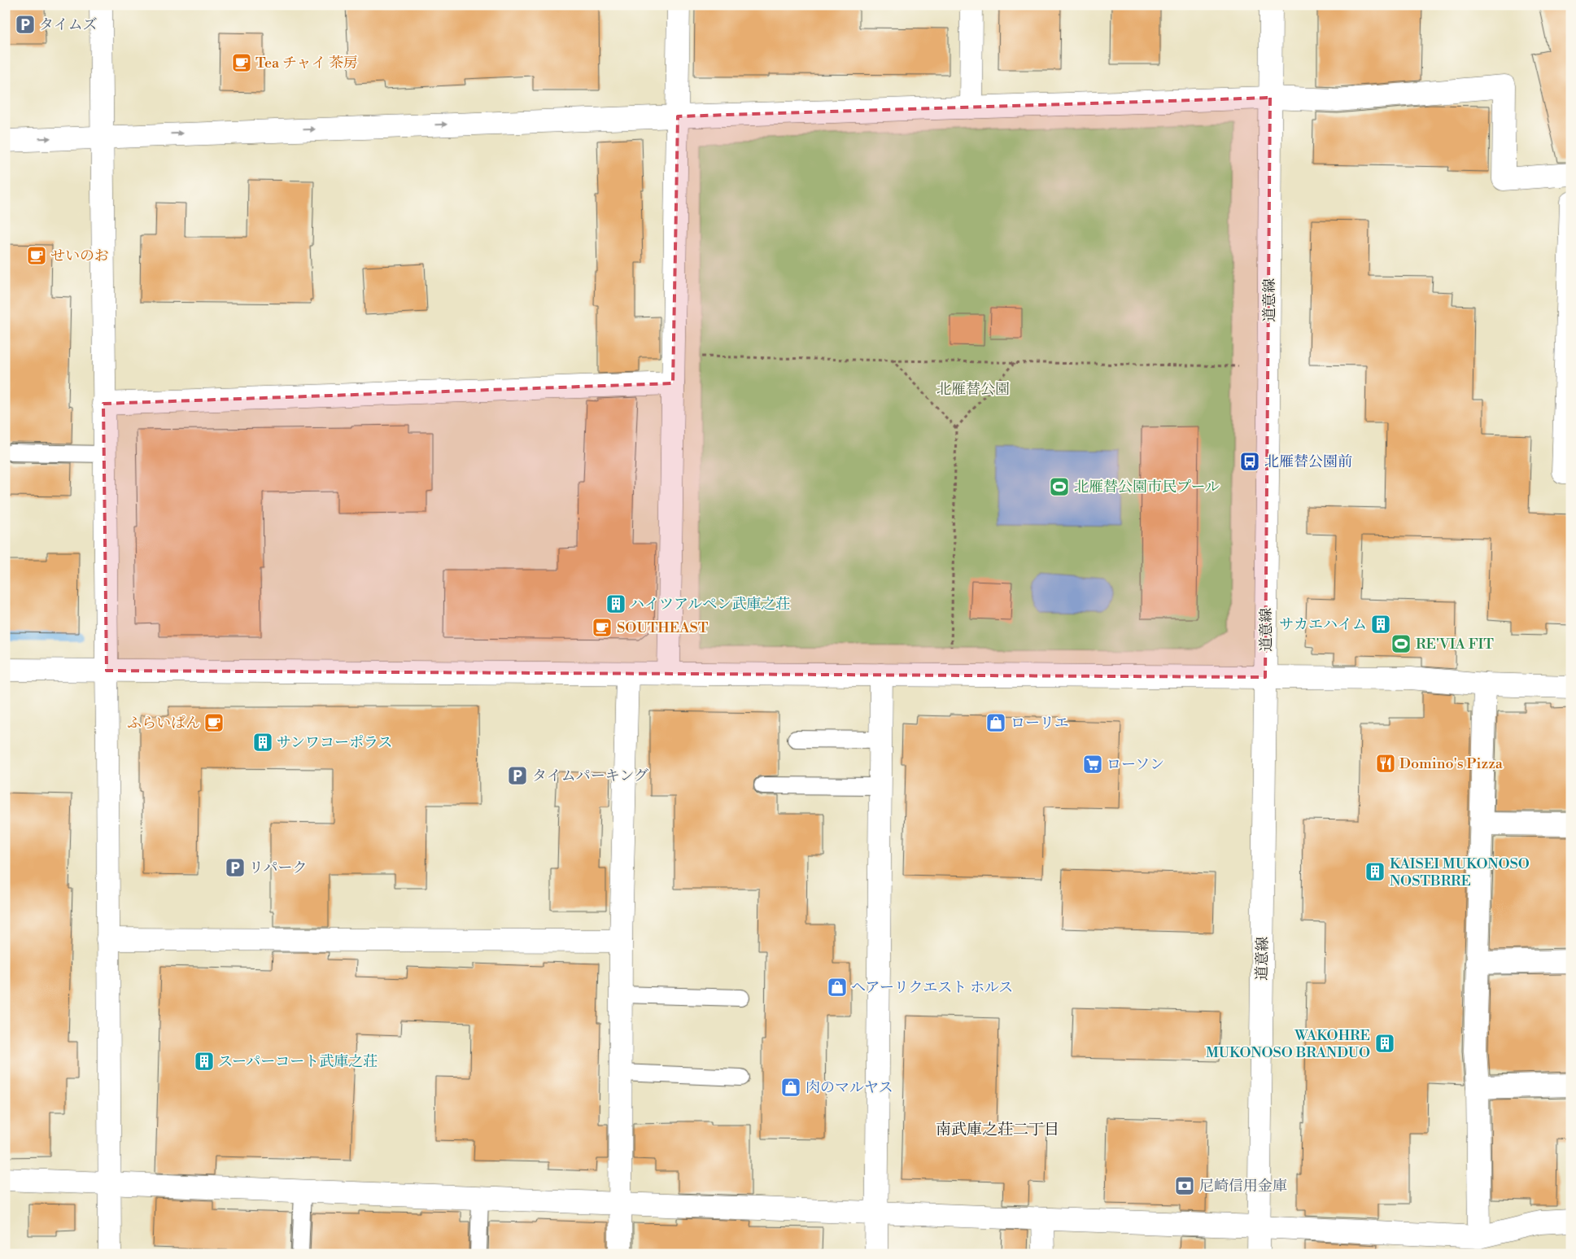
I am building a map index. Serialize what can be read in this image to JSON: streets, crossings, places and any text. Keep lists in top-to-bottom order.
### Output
{
  "streets": {
    "street": ["道意線"]
  },
  "districts": ["南武庫之荘二丁目"],
  "parks": ["北雁替公園"],
  "places": {
    "parking": ["タイムズ", "タイムパーキング", "リパーク"],
    "cafe": [
      "Tea チャイ 茶房",
      "せいのお",
      "SOUTHEAST",
      "ふらいぱん"
    ],
    "bus stop": ["北雁替公園前"],
    "sports": ["北雁替公園市民プール", "RE'VIA FIT"],
    "building": [
      "ハイツアルペン武庫之荘",
      "サカエハイム",
      "サンワコーポラス",
      "KAISEI MUKONOSO NOSTBRRE",
      "WAKOHRE MUKONOSO BRANDUO",
      "スーパーコート武庫之荘"
    ],
    "shop": ["ローリエ", "ヘアーリクエスト ホルス", "肉のマルヤス"],
    "restaurant": ["Domino's Pizza"],
    "supermarket": ["ローソン"],
    "bank": ["尼崎信用金庫"]
  }
}
